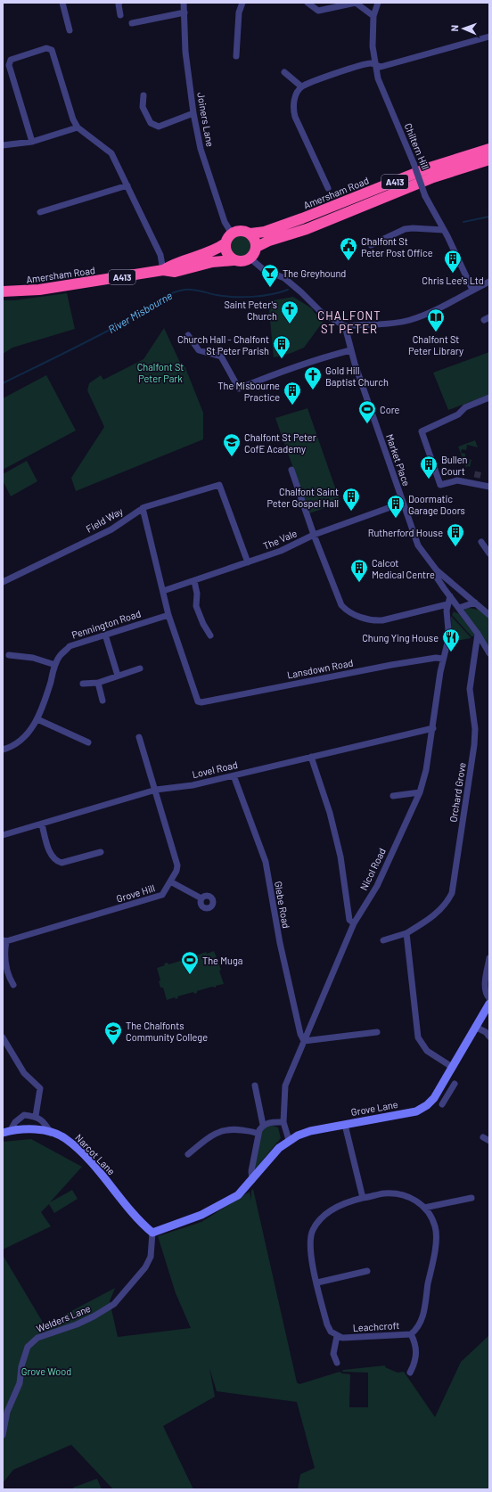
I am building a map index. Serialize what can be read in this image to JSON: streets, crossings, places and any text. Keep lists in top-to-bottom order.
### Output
{
  "streets": {
    "highway": ["A413", "Amersham Road"],
    "street": [
      "Joiners Lane",
      "Chiltern Hill",
      "Market Place",
      "Field Way",
      "The Vale",
      "Pennington Road",
      "Lansdown Road",
      "Lovel Road",
      "Orchard Grove",
      "Nicol Road",
      "Grove Hill",
      "Glebe Road",
      "Grove Lane",
      "Narcot Lane",
      "Welders Lane",
      "Leachcroft"
    ]
  },
  "crossings": [
    ["Joiners Lane", "A413"],
    ["Joiners Lane", "Amersham Road"],
    ["A413", "Amersham Road"],
    ["Market Place", "The Vale"],
    ["Field Way", "The Vale"],
    ["Pennington Road", "Lansdown Road"],
    ["Lansdown Road", "Nicol Road"],
    ["Lovel Road", "Nicol Road"],
    ["Lovel Road", "Grove Hill"],
    ["Lovel Road", "Glebe Road"],
    ["Nicol Road", "Glebe Road"],
    ["Nicol Road", "Grove Lane"],
    ["Grove Lane", "Narcot Lane"],
    ["Grove Lane", "Welders Lane"],
    ["Narcot Lane", "Welders Lane"]
  ],
  "districts": ["CHALFONT ST PETER"],
  "water": ["River Misbourne"],
  "parks": ["Chalfont St Peter Park", "Grove Wood"],
  "places": {
    "public building": ["Chalfont St Peter Post Office"],
    "building": [
      "Chris Lee's Ltd",
      "Church Hall - Chalfont St Peter Parish",
      "The Misbourne Practice",
      "Bullen Court",
      "Chalfont Saint Peter Gospel Hall",
      "Doormatic Garage Doors",
      "Rutherford House",
      "Calcot Medical Centre"
    ],
    "bar": ["The Greyhound"],
    "church": ["Saint Peter's Church", "Gold Hill Baptist Church"],
    "library": ["Chalfont St Peter Library"],
    "sports": ["Core", "The Muga"],
    "school or university": ["Chalfont St Peter CofE Academy", "The Chalfonts Community College"],
    "restaurant": ["Chung Ying House"]
  },
  "north": "left"
}
